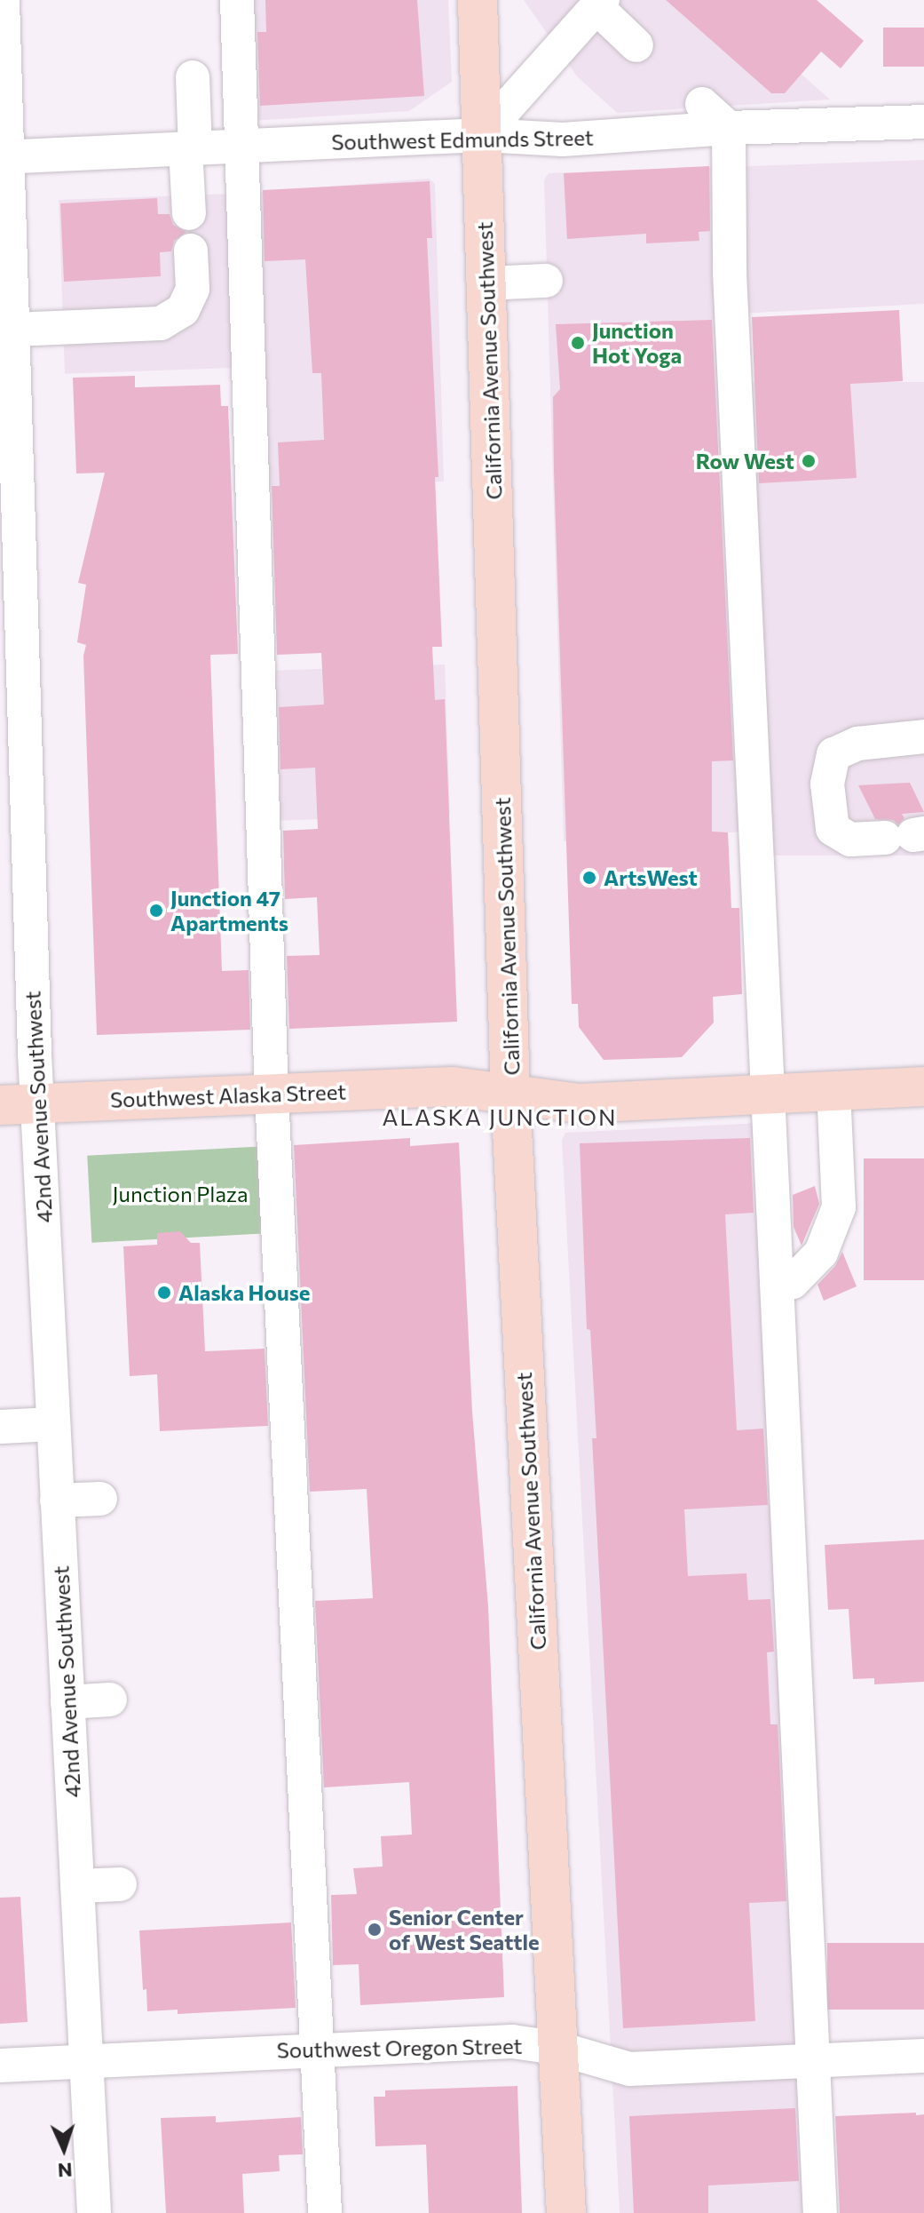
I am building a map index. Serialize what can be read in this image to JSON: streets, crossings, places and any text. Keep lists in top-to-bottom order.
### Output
{
  "streets": {
    "main road": ["California Avenue Southwest", "Southwest Alaska Street"],
    "street": ["Southwest Edmunds Street", "42nd Avenue Southwest", "Southwest Oregon Street"]
  },
  "crossings": [
    ["Southwest Edmunds Street", "California Avenue Southwest"],
    ["Southwest Edmunds Street", "42nd Avenue Southwest"],
    ["California Avenue Southwest", "Southwest Alaska Street"],
    ["California Avenue Southwest", "Southwest Oregon Street"],
    ["Southwest Alaska Street", "42nd Avenue Southwest"],
    ["42nd Avenue Southwest", "Southwest Oregon Street"]
  ],
  "districts": ["ALASKA JUNCTION"],
  "parks": ["Junction Plaza"],
  "places": [
    "Junction Hot Yoga",
    "Row West",
    "ArtsWest",
    "Junction 47 Apartments",
    "Alaska House",
    "Senior Center of West Seattle"
  ],
  "north": "bottom"
}
